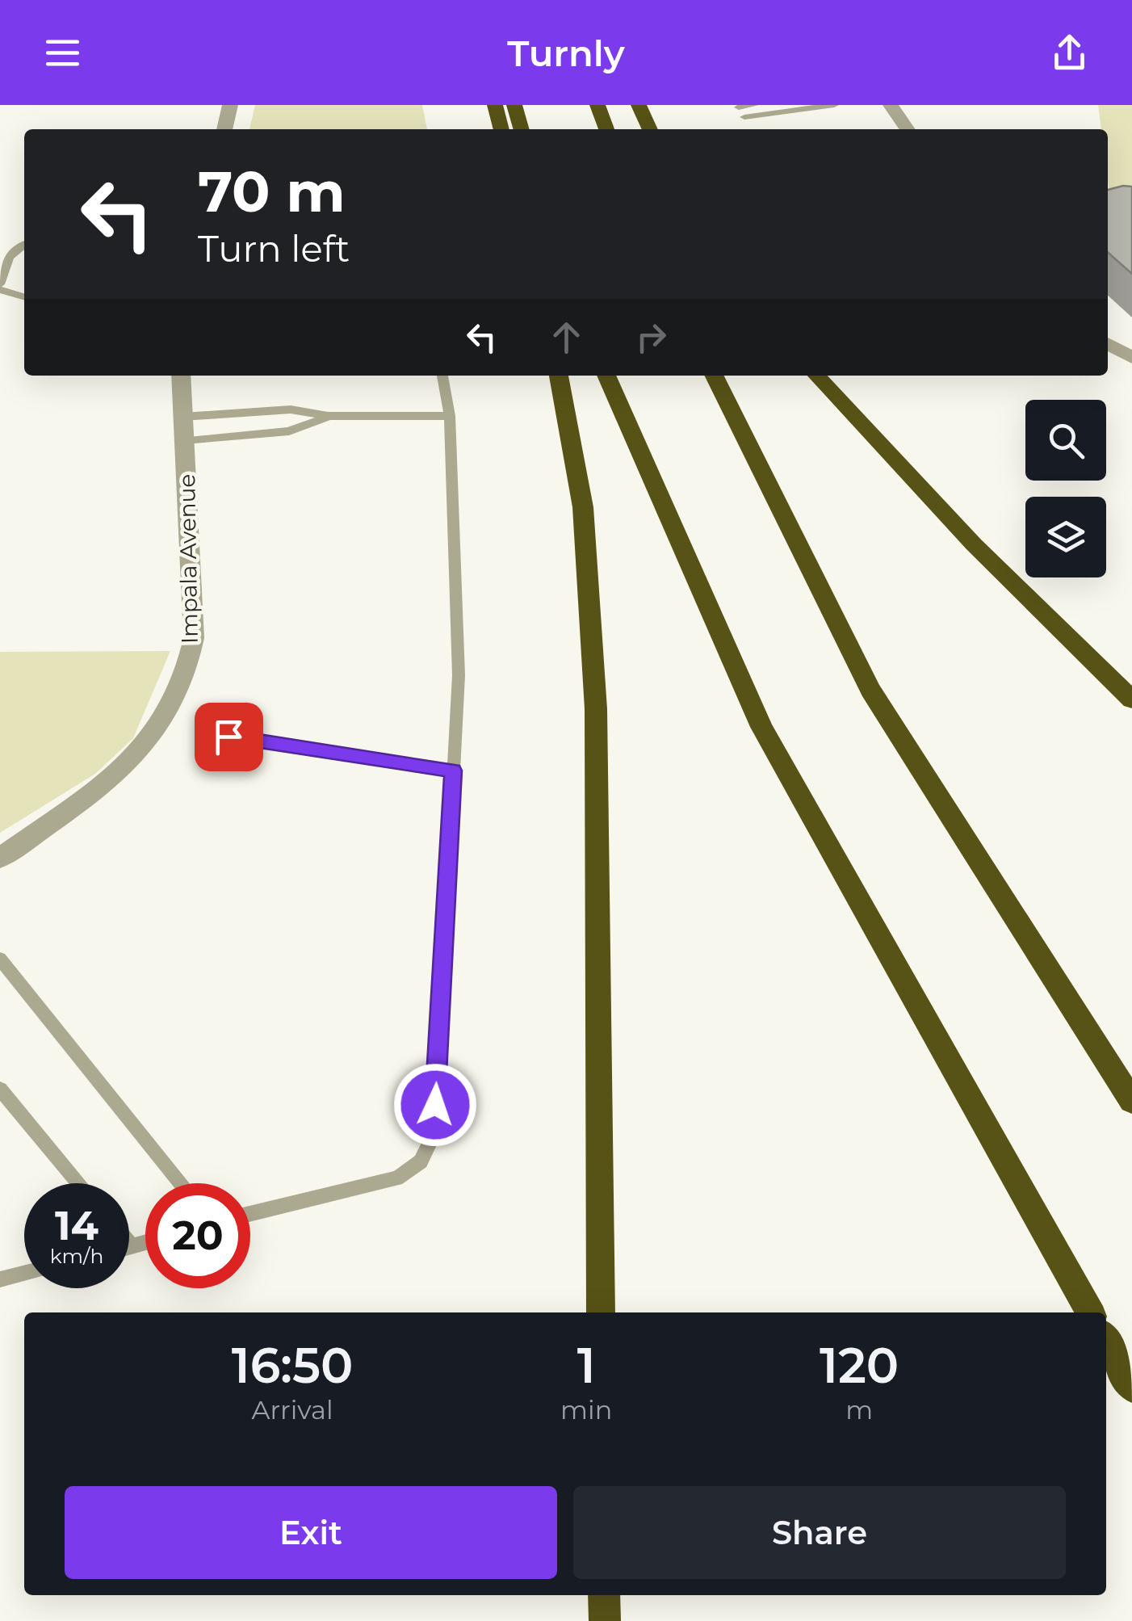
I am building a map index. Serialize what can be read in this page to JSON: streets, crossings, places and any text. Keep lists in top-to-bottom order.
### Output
{
  "streets": {
    "street": ["Impala Avenue"]
  },
  "page": {
    "header": "Turnly",
    "turn": ["70 m", "Turn left"],
    "speed": "14 km/h",
    "limit": "20",
    "eta": [
      "16:50",
      "Arrival",
      "1",
      "min",
      "120",
      "m"
    ],
    "buttons": ["Exit", "Share"]
  }
}
